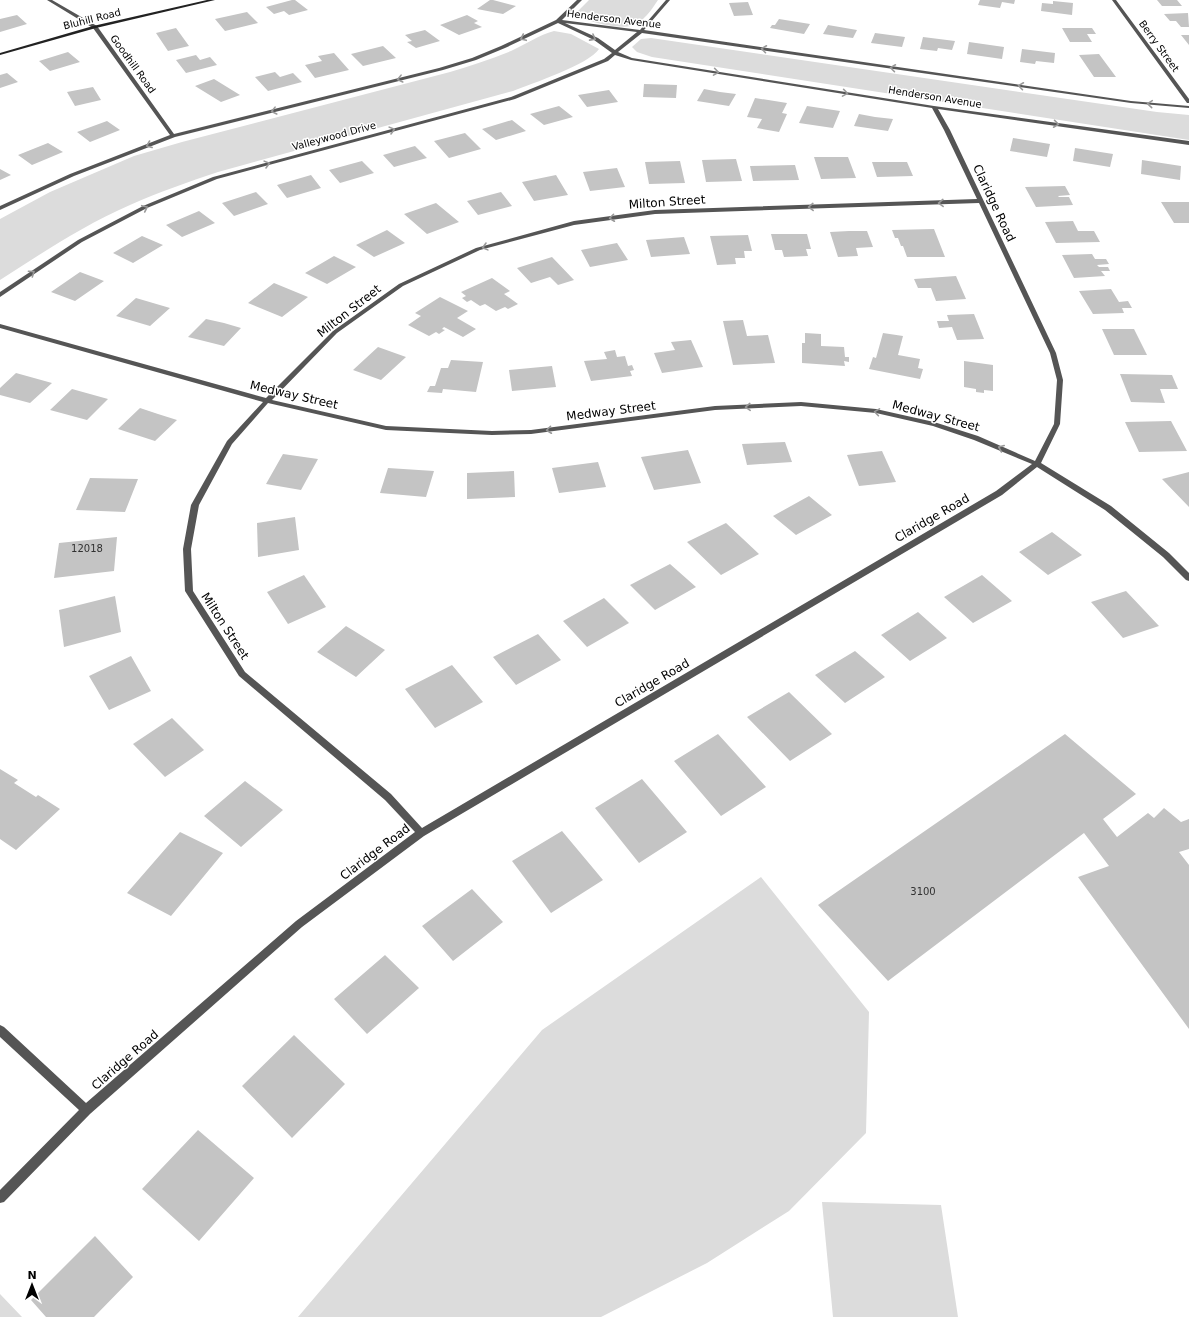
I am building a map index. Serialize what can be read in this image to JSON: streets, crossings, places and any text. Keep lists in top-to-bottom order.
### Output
{
  "streets": {
    "street": [
      "Bluhill Road",
      "Henderson Avenue",
      "Berry Street",
      "Goodhill Road",
      "Valleywood Drive",
      "Milton Street",
      "Claridge Road",
      "Medway Street"
    ]
  },
  "crossings": [
    ["Bluhill Road", "Goodhill Road"],
    ["Henderson Avenue", "Valleywood Drive"],
    ["Henderson Avenue", "Claridge Road"],
    ["Milton Street", "Claridge Road"],
    ["Milton Street", "Medway Street"],
    ["Claridge Road", "Medway Street"]
  ],
  "one_way": ["Milton Street", "Medway Street"],
  "house_numbers": ["12018", "3100"],
  "north": "top"
}
